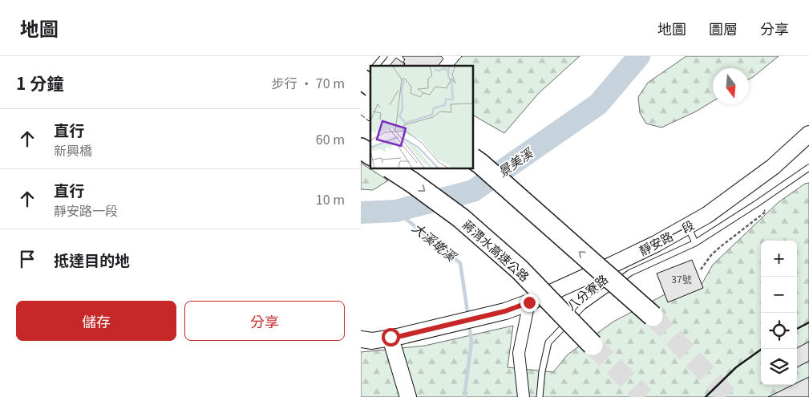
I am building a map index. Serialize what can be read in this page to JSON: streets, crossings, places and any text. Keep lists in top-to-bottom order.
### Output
{
  "streets": {
    "highway": ["蔣渭水高速公路"],
    "main road": ["靜安路一段"],
    "lane": ["八分寮路"]
  },
  "water": ["景美溪", "大溪墘溪"],
  "house_numbers": ["37號"],
  "north": "bottom",
  "page": {
    "header": "地圖",
    "nav": ["地圖", "圖層", "分享"],
    "heading": ["1 分鐘", "步行 · 70 m"],
    "list": [
      ["直行", "新興橋", "60 m"],
      ["直行", "靜安路一段", "10 m"],
      "抵達目的地"
    ],
    "map_buttons": ["+", "−"],
    "buttons": ["儲存", "分享"]
  }
}
